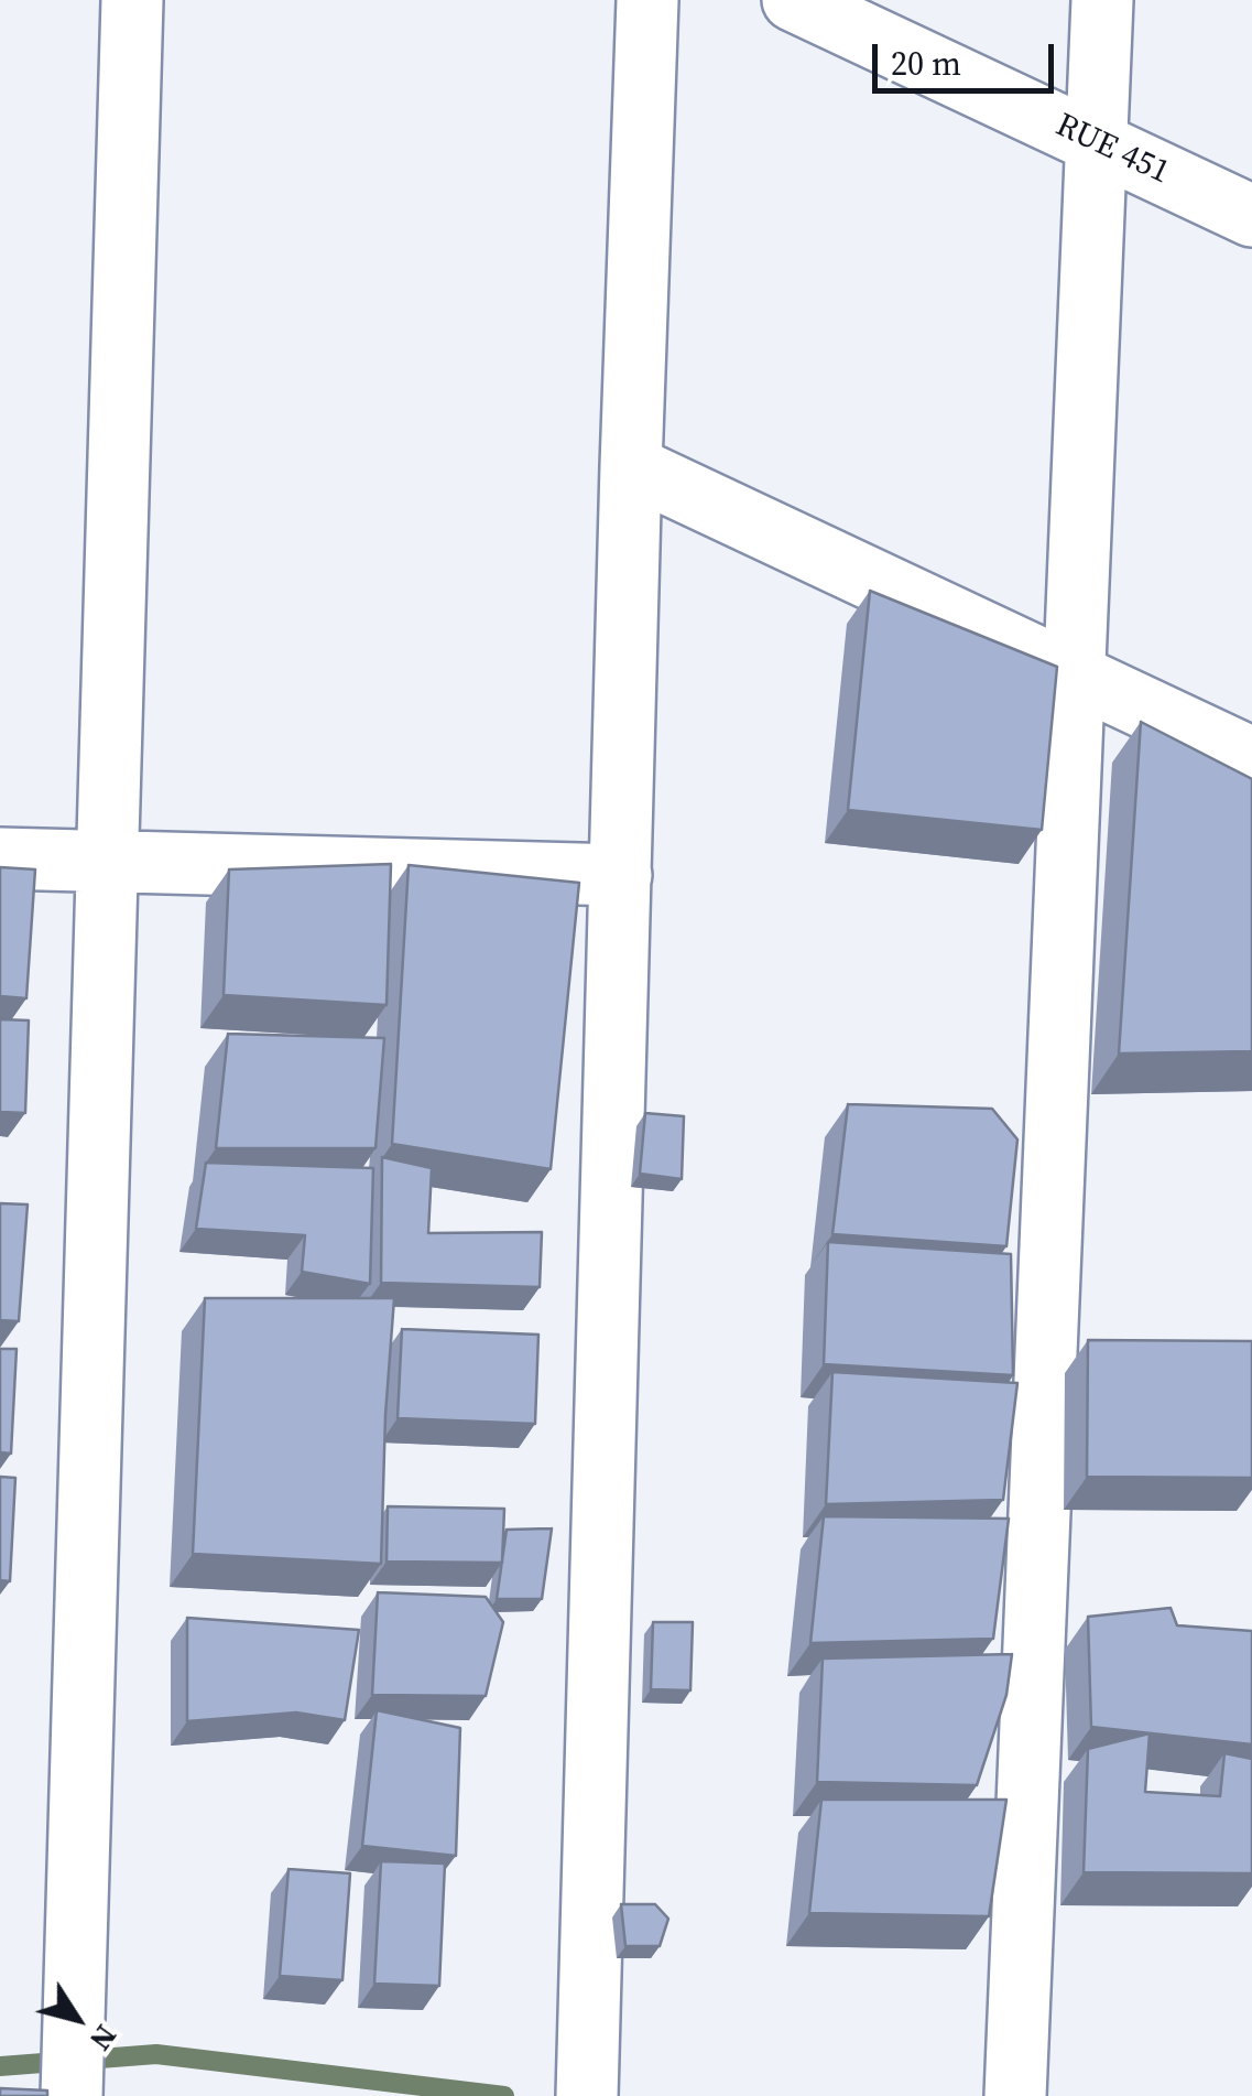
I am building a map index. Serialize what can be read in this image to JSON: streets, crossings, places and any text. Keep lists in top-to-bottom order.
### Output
{
  "streets": {
    "street": ["RUE 451"]
  },
  "scale_bar": "20 m",
  "north": "bottom right"
}
